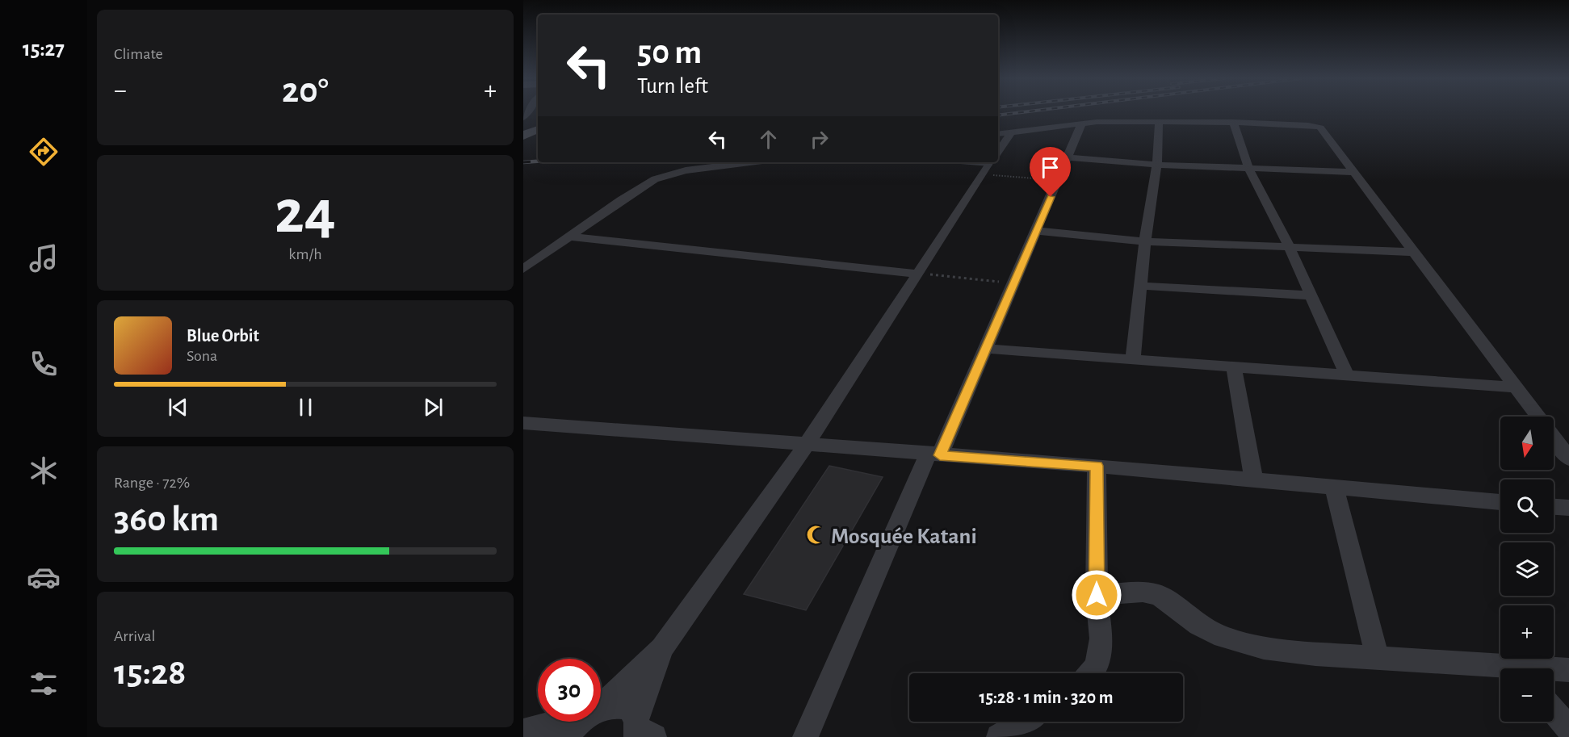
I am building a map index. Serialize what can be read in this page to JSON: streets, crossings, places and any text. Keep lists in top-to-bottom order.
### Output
{
  "places": {
    "mosque": ["Mosquée Katani"]
  },
  "north": "bottom",
  "page": {
    "tabs": "15:27",
    "tile": [
      "Climate",
      ["24", "km/h"],
      ["Range · 72%", "360 km"],
      ["Arrival", "15:28"]
    ],
    "turn": ["50 m", "Turn left"],
    "heat": ["−", "20°", "+"],
    "song": ["Blue Orbit", "Sona"],
    "map_buttons": ["+", "−"],
    "limit": "30",
    "trip": "15:28 · 1 min · 320 m"
  }
}
